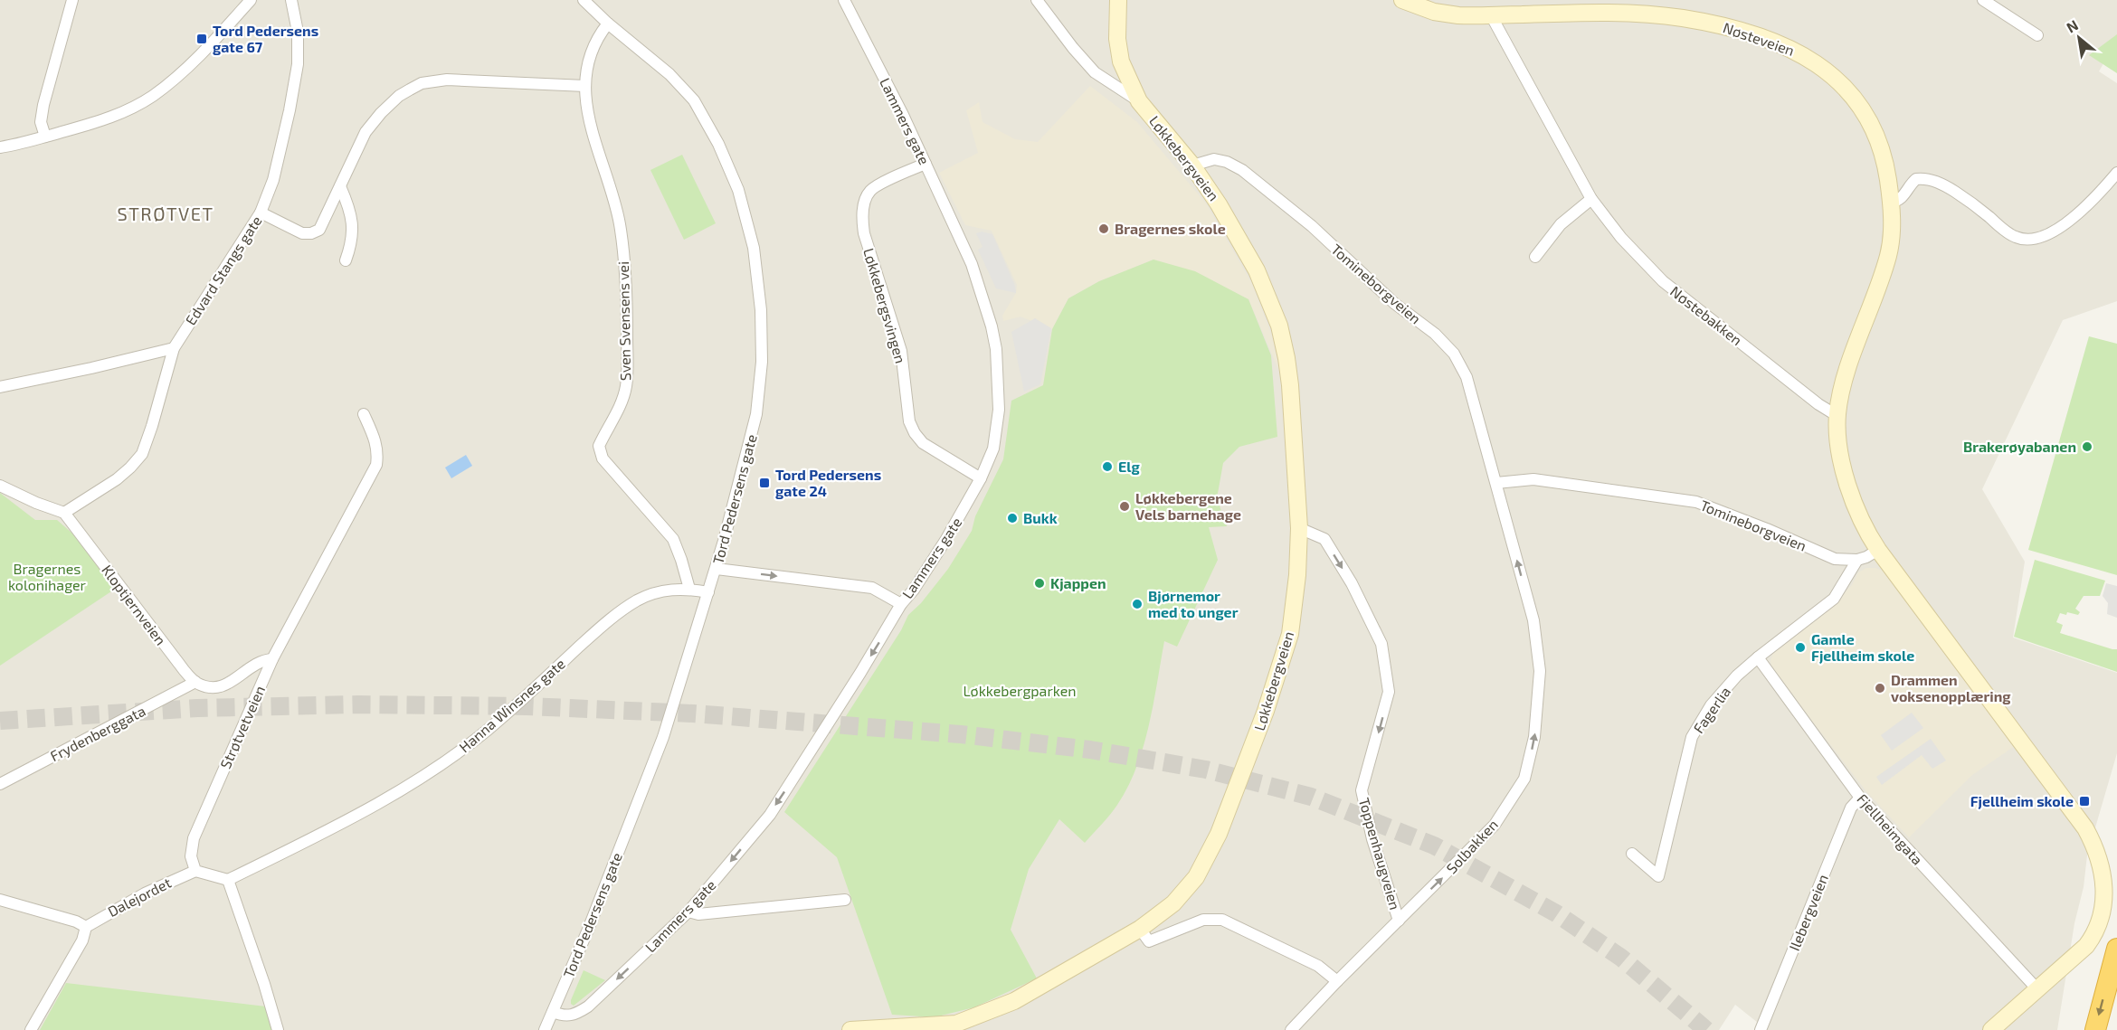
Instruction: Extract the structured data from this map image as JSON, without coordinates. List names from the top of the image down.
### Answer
{
  "streets": {
    "main road": ["Nøsteveien", "Løkkebergveien"],
    "street": [
      "Lammers gate",
      "Edvard Stangs gate",
      "Tomineborgveien",
      "Løkkebergsvingen",
      "Nøstebakken",
      "Sven Svensens vei",
      "Tord Pedersens gate",
      "Kloptjernveien",
      "Hanna Winsnes gate",
      "Fagerlia",
      "Strøtvetveien",
      "Frydenberggata",
      "Fjellheimgata",
      "Solbakken",
      "Toppenhaugveien",
      "Dalejordet",
      "Ilebergveien"
    ]
  },
  "crossings": [
    ["Nøsteveien", "Nøstebakken"],
    ["Lammers gate", "Løkkebergsvingen"],
    ["Lammers gate", "Tord Pedersens gate"],
    ["Løkkebergveien", "Tomineborgveien"],
    ["Løkkebergveien", "Toppenhaugveien"],
    ["Edvard Stangs gate", "Kloptjernveien"],
    ["Tomineborgveien", "Fagerlia"],
    ["Tomineborgveien", "Solbakken"],
    ["Sven Svensens vei", "Tord Pedersens gate"],
    ["Sven Svensens vei", "Hanna Winsnes gate"],
    ["Tord Pedersens gate", "Hanna Winsnes gate"],
    ["Kloptjernveien", "Frydenberggata"],
    ["Fagerlia", "Fjellheimgata"],
    ["Strøtvetveien", "Dalejordet"],
    ["Fjellheimgata", "Ilebergveien"],
    ["Solbakken", "Toppenhaugveien"]
  ],
  "one_way": ["Lammers gate", "Solbakken", "Toppenhaugveien"],
  "districts": ["STRØTVET"],
  "parks": ["Bragernes kolonihager", "Løkkebergparken"],
  "places": {
    "transit": ["Tord Pedersens gate 67", "Tord Pedersens gate 24", "Fjellheim skole"],
    "other": [
      "Bragernes skole",
      "Brakerøyabanen",
      "Elg",
      "Løkkebergene Vels barnehage",
      "Bukk",
      "Kjappen",
      "Bjørnemor med to unger",
      "Gamle Fjellheim skole",
      "Drammen voksenopplæring"
    ]
  },
  "north": "top left"
}
